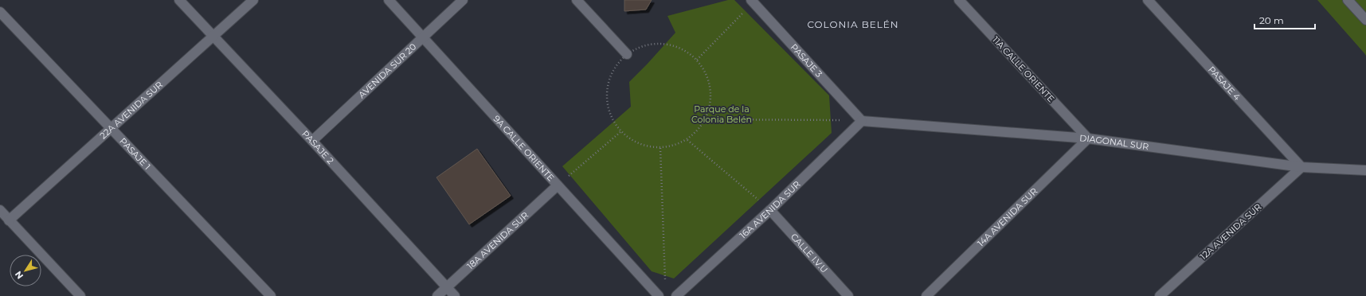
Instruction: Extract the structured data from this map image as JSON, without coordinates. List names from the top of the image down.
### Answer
{
  "streets": {
    "street": [
      "PASAJE 3",
      "11A CALLE ORIENTE",
      "AVENIDA SUR 20",
      "PASAJE 4",
      "22A AVENIDA SUR",
      "DIAGONAL SUR",
      "PASAJE 2",
      "9A CALLE ORIENTE",
      "PASAJE 1",
      "16A AVENIDA SUR",
      "14A AVENIDA SUR",
      "12A AVENIDA SUR",
      "18A AVENIDA SUR",
      "CALLE I.V.U"
    ]
  },
  "crossings": [
    ["PASAJE 3", "DIAGONAL SUR"],
    ["PASAJE 3", "16A AVENIDA SUR"],
    ["11A CALLE ORIENTE", "DIAGONAL SUR"],
    ["11A CALLE ORIENTE", "14A AVENIDA SUR"],
    ["AVENIDA SUR 20", "PASAJE 2"],
    ["AVENIDA SUR 20", "9A CALLE ORIENTE"],
    ["PASAJE 4", "DIAGONAL SUR"],
    ["PASAJE 4", "12A AVENIDA SUR"],
    ["22A AVENIDA SUR", "PASAJE 2"],
    ["22A AVENIDA SUR", "PASAJE 1"],
    ["DIAGONAL SUR", "16A AVENIDA SUR"],
    ["DIAGONAL SUR", "14A AVENIDA SUR"],
    ["DIAGONAL SUR", "12A AVENIDA SUR"],
    ["PASAJE 2", "18A AVENIDA SUR"],
    ["9A CALLE ORIENTE", "18A AVENIDA SUR"],
    ["16A AVENIDA SUR", "CALLE I.V.U"]
  ],
  "districts": ["COLONIA BELÉN"],
  "parks": ["Parque de la Colonia Belén"],
  "scale_bar": "20 m",
  "north": "bottom left"
}
